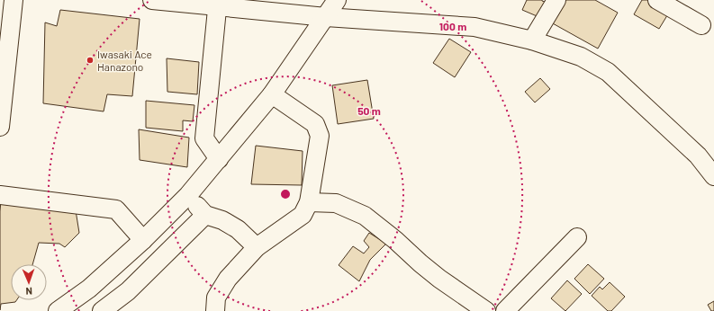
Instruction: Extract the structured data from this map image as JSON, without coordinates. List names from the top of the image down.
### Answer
{
  "places": ["Iwasaki Ace Hanazono"],
  "north": "bottom",
  "rings": ["100 m", "50 m"]
}
